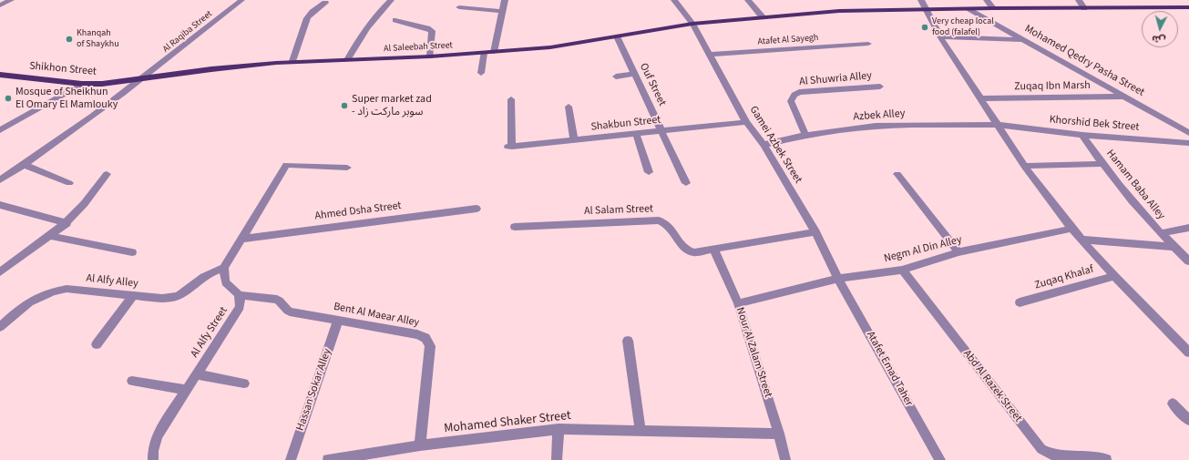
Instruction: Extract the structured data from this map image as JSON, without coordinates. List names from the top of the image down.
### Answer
{
  "streets": {
    "main road": ["Al Saleebah Street", "Shikhon Street"],
    "street": [
      "Al Raqiba Street",
      "Atafet Al Sayegh",
      "Mohamed Qedry Pasha Street",
      "Al Shuwria Alley",
      "Ouf Street",
      "Zuqaq Ibn Marsh",
      "Azbek Alley",
      "Shakbun Street",
      "Khorshid Bek Street",
      "Gamei Azbek Street",
      "Hamam Baba Alley",
      "Al Salam Street",
      "Ahmed Dsha Street",
      "Negm Al Din Alley",
      "Zuqaq Khalaf",
      "Al Alfy Alley",
      "Bent Al Maear Alley",
      "Al Alfy Street",
      "Nour Al Zalam Street",
      "Atafet Emad Taher",
      "Abd Al Razek Street",
      "Hassan Sokar Alley",
      "Mohamed Shaker Street"
    ]
  },
  "crossings": [
    ["Al Raqiba Street", "Al Saleebah Street"],
    ["Al Raqiba Street", "Shikhon Street"],
    ["Atafet Al Sayegh", "Gamei Azbek Street"],
    ["Al Saleebah Street", "Mohamed Qedry Pasha Street"],
    ["Al Saleebah Street", "Shikhon Street"],
    ["Al Saleebah Street", "Ouf Street"],
    ["Al Saleebah Street", "Gamei Azbek Street"],
    ["Mohamed Qedry Pasha Street", "Zuqaq Ibn Marsh"],
    ["Al Shuwria Alley", "Azbek Alley"],
    ["Ouf Street", "Shakbun Street"],
    ["Azbek Alley", "Khorshid Bek Street"],
    ["Azbek Alley", "Gamei Azbek Street"],
    ["Shakbun Street", "Gamei Azbek Street"],
    ["Khorshid Bek Street", "Hamam Baba Alley"],
    ["Gamei Azbek Street", "Al Salam Street"],
    ["Gamei Azbek Street", "Negm Al Din Alley"],
    ["Gamei Azbek Street", "Atafet Emad Taher"],
    ["Al Salam Street", "Nour Al Zalam Street"],
    ["Negm Al Din Alley", "Nour Al Zalam Street"],
    ["Negm Al Din Alley", "Atafet Emad Taher"],
    ["Negm Al Din Alley", "Abd Al Razek Street"],
    ["Bent Al Maear Alley", "Al Alfy Street"],
    ["Bent Al Maear Alley", "Hassan Sokar Alley"],
    ["Bent Al Maear Alley", "Mohamed Shaker Street"],
    ["Nour Al Zalam Street", "Mohamed Shaker Street"]
  ],
  "places": [
    "Very cheap local food (falafel)",
    "Khanqah of Shaykhu",
    "Mosque of Sheikhun El Omary El Mamlouky",
    "Super market zad - سوبر ماركت زاد"
  ],
  "north": "bottom"
}
